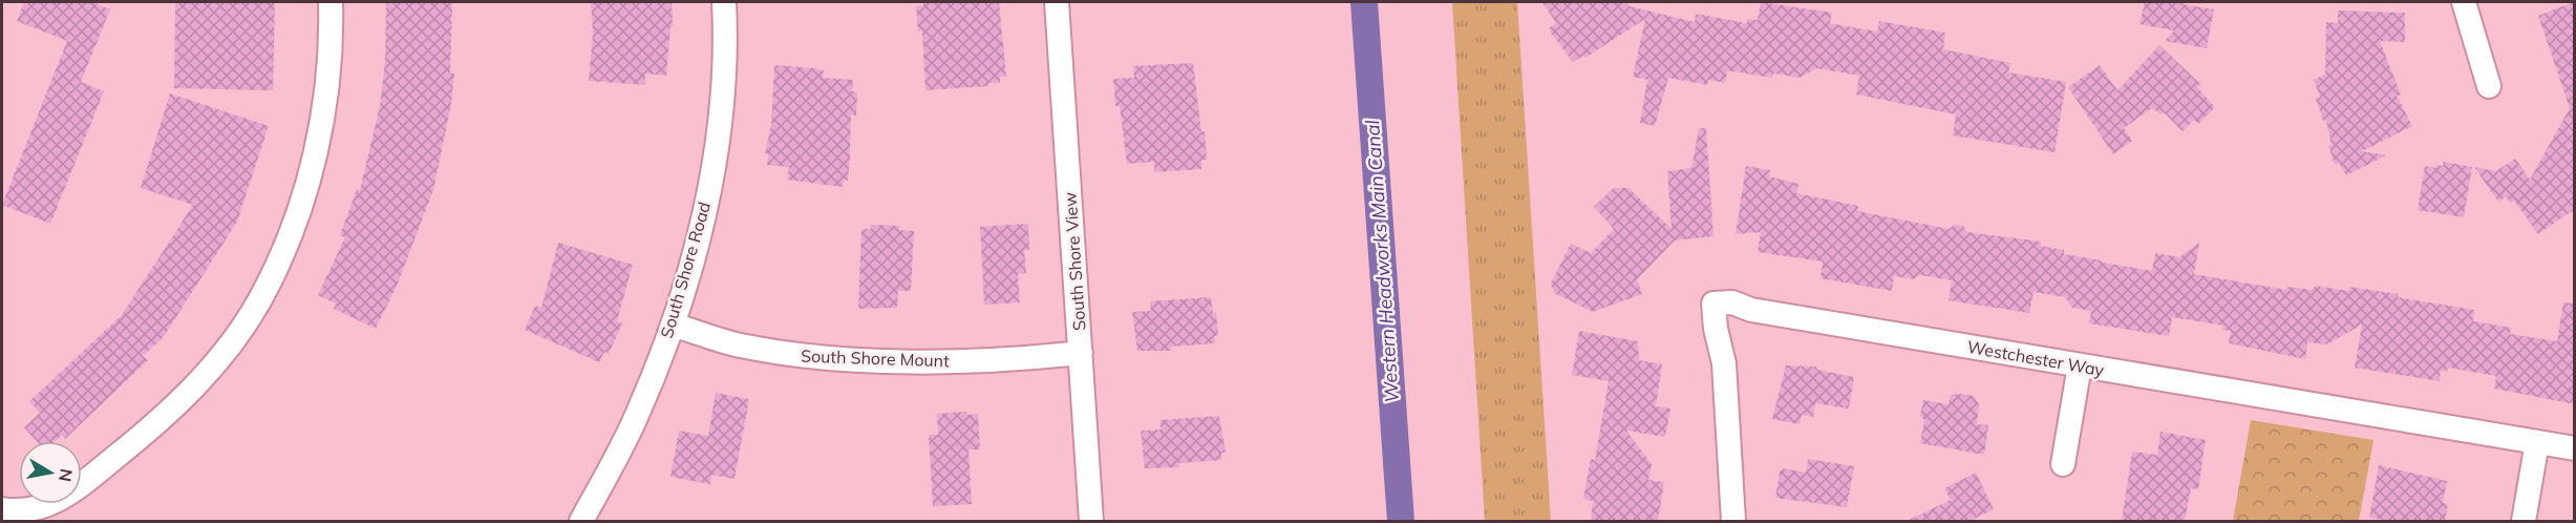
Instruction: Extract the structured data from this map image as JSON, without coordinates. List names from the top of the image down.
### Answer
{
  "streets": {
    "street": [
      "South Shore View",
      "South Shore Road",
      "South Shore Mount",
      "Westchester Way"
    ]
  },
  "crossings": [
    ["South Shore View", "South Shore Mount"],
    ["South Shore Road", "South Shore Mount"]
  ],
  "water": ["Western Headworks Main Canal"],
  "north": "right"
}
